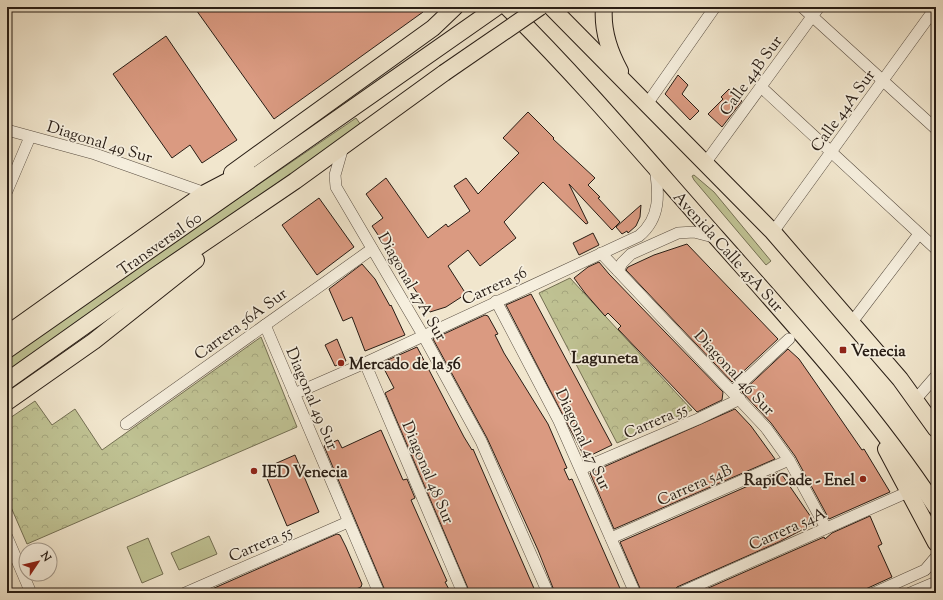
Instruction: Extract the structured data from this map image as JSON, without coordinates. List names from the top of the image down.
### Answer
{
  "streets": {
    "highway": ["Transversal 60", "Avenida Calle 45A Sur"],
    "street": [
      "Calle 44B Sur",
      "Calle 44A Sur",
      "Diagonal 49 Sur",
      "Carrera 56",
      "Diagonal 47A Sur",
      "Carrera 56A Sur",
      "Diagonal 46 Sur",
      "Carrera 55",
      "Diagonal 47 Sur",
      "Diagonal 48 Sur",
      "Carrera 54B",
      "Carrera 54A"
    ]
  },
  "crossings": [
    ["Diagonal 49 Sur", "Transversal 60"],
    ["Diagonal 49 Sur", "Carrera 56"],
    ["Diagonal 49 Sur", "Carrera 56A Sur"],
    ["Diagonal 49 Sur", "Carrera 55"],
    ["Transversal 60", "Diagonal 47A Sur"],
    ["Avenida Calle 45A Sur", "Carrera 56"],
    ["Carrera 56", "Diagonal 47A Sur"],
    ["Carrera 56", "Diagonal 46 Sur"],
    ["Carrera 56", "Diagonal 47 Sur"],
    ["Carrera 56", "Diagonal 48 Sur"],
    ["Diagonal 47A Sur", "Carrera 56A Sur"],
    ["Diagonal 46 Sur", "Carrera 55"],
    ["Diagonal 46 Sur", "Carrera 54B"],
    ["Diagonal 46 Sur", "Carrera 54A"],
    ["Carrera 55", "Diagonal 47 Sur"],
    ["Diagonal 47 Sur", "Carrera 54B"]
  ],
  "districts": ["Laguneta"],
  "places": {
    "transit": ["Venecia"],
    "other": ["Mercado de la 56", "IED Venecia", "RapiCade - Enel"]
  },
  "north": "top right"
}
